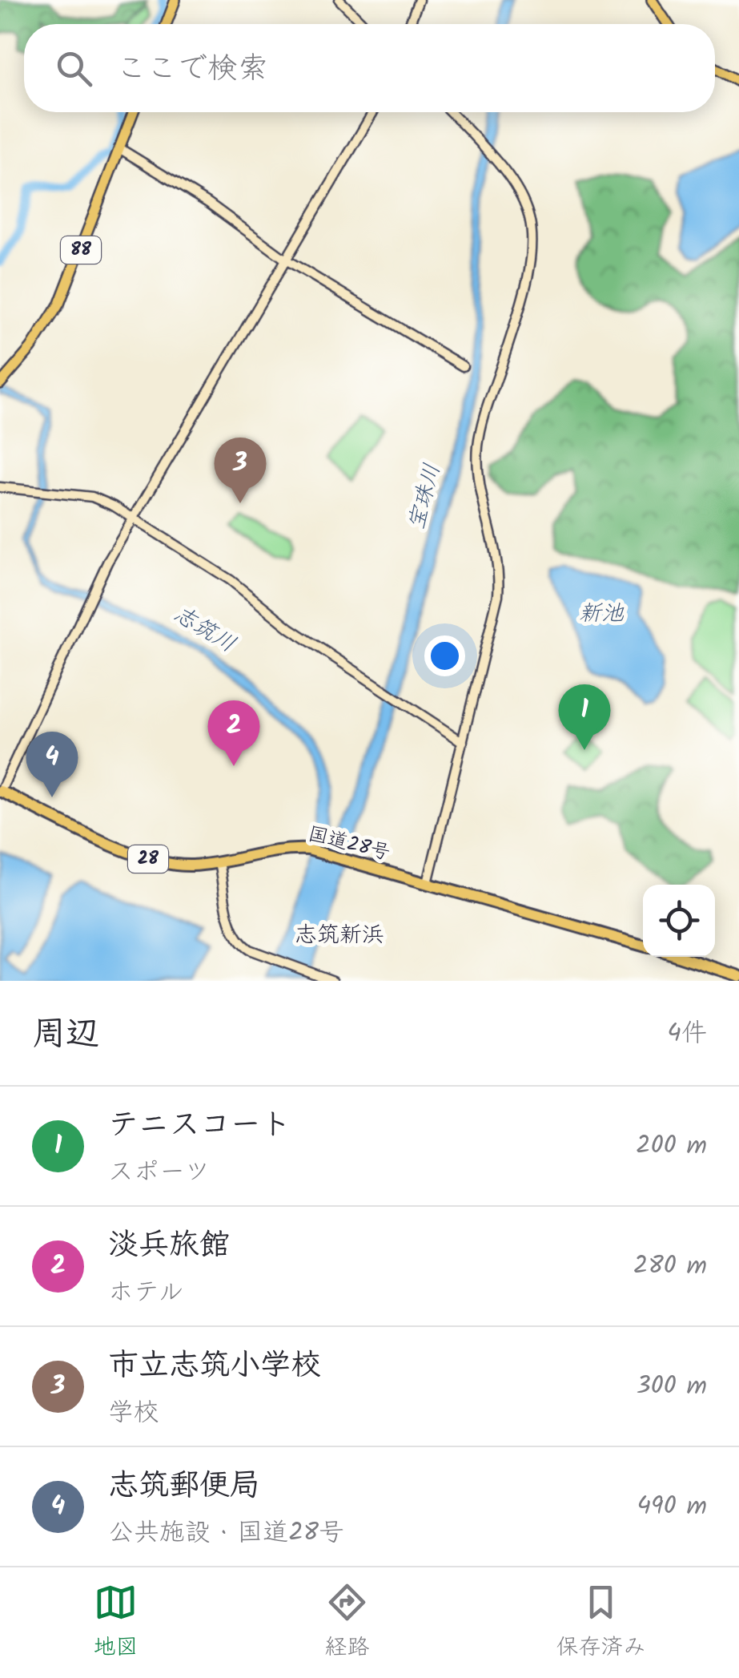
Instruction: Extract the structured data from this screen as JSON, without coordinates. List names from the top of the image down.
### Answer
{
  "streets": {
    "highway": ["国道28号", "28"],
    "main road": ["88"]
  },
  "districts": ["志筑新浜"],
  "water": ["宝珠川", "新池", "志筑川"],
  "page": {
    "search": "ここで検索",
    "pins": [
      "3",
      "1",
      "2",
      "4"
    ],
    "heading": ["周辺", "4件"],
    "list": [
      {
        "mark": "1",
        "name": "テニスコート",
        "note": "スポーツ",
        "value": "200 m"
      },
      {
        "mark": "2",
        "name": "淡兵旅館",
        "note": "ホテル",
        "value": "280 m"
      },
      {
        "mark": "3",
        "name": "市立志筑小学校",
        "note": "学校",
        "value": "300 m"
      },
      {
        "mark": "4",
        "name": "志筑郵便局",
        "note": "公共施設 · 国道28号",
        "value": "490 m"
      }
    ],
    "nav": ["地図", "経路", "保存済み"]
  }
}
